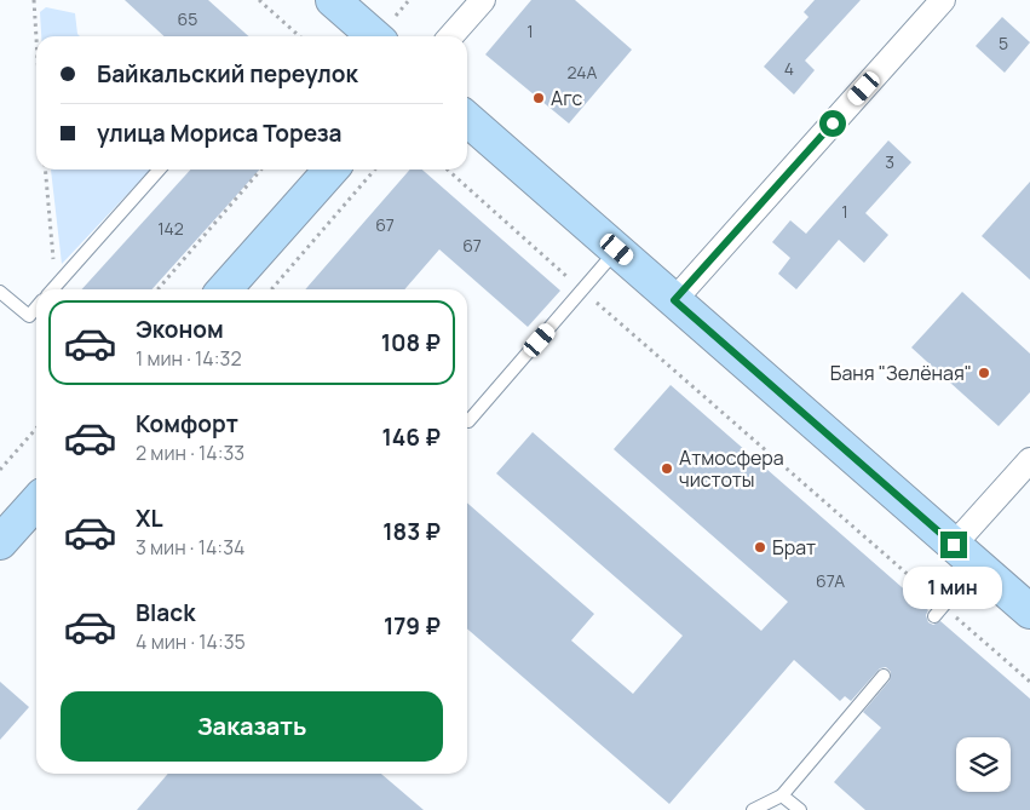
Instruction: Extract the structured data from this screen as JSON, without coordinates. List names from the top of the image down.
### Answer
{
  "places": [
    "Агс",
    "Баня \"Зелёная\"",
    "Атмосфера чистоты",
    "Брат"
  ],
  "house_numbers": [
    "65",
    "1",
    "5",
    "4",
    "24А",
    "3",
    "1",
    "67",
    "142",
    "67",
    "67А"
  ],
  "page": {
    "banner": ["Байкальский переулок", "улица Мориса Тореза"],
    "list": [
      {
        "name": "Эконом",
        "note": "1 мин · 14:32",
        "value": "108 ₽"
      },
      {
        "name": "Комфорт",
        "note": "2 мин · 14:33",
        "value": "146 ₽"
      },
      {
        "name": "XL",
        "note": "3 мин · 14:34",
        "value": "183 ₽"
      },
      {
        "name": "Black",
        "note": "4 мин · 14:35",
        "value": "179 ₽"
      }
    ],
    "bubble": "1 мин",
    "buttons": "Заказать"
  }
}
